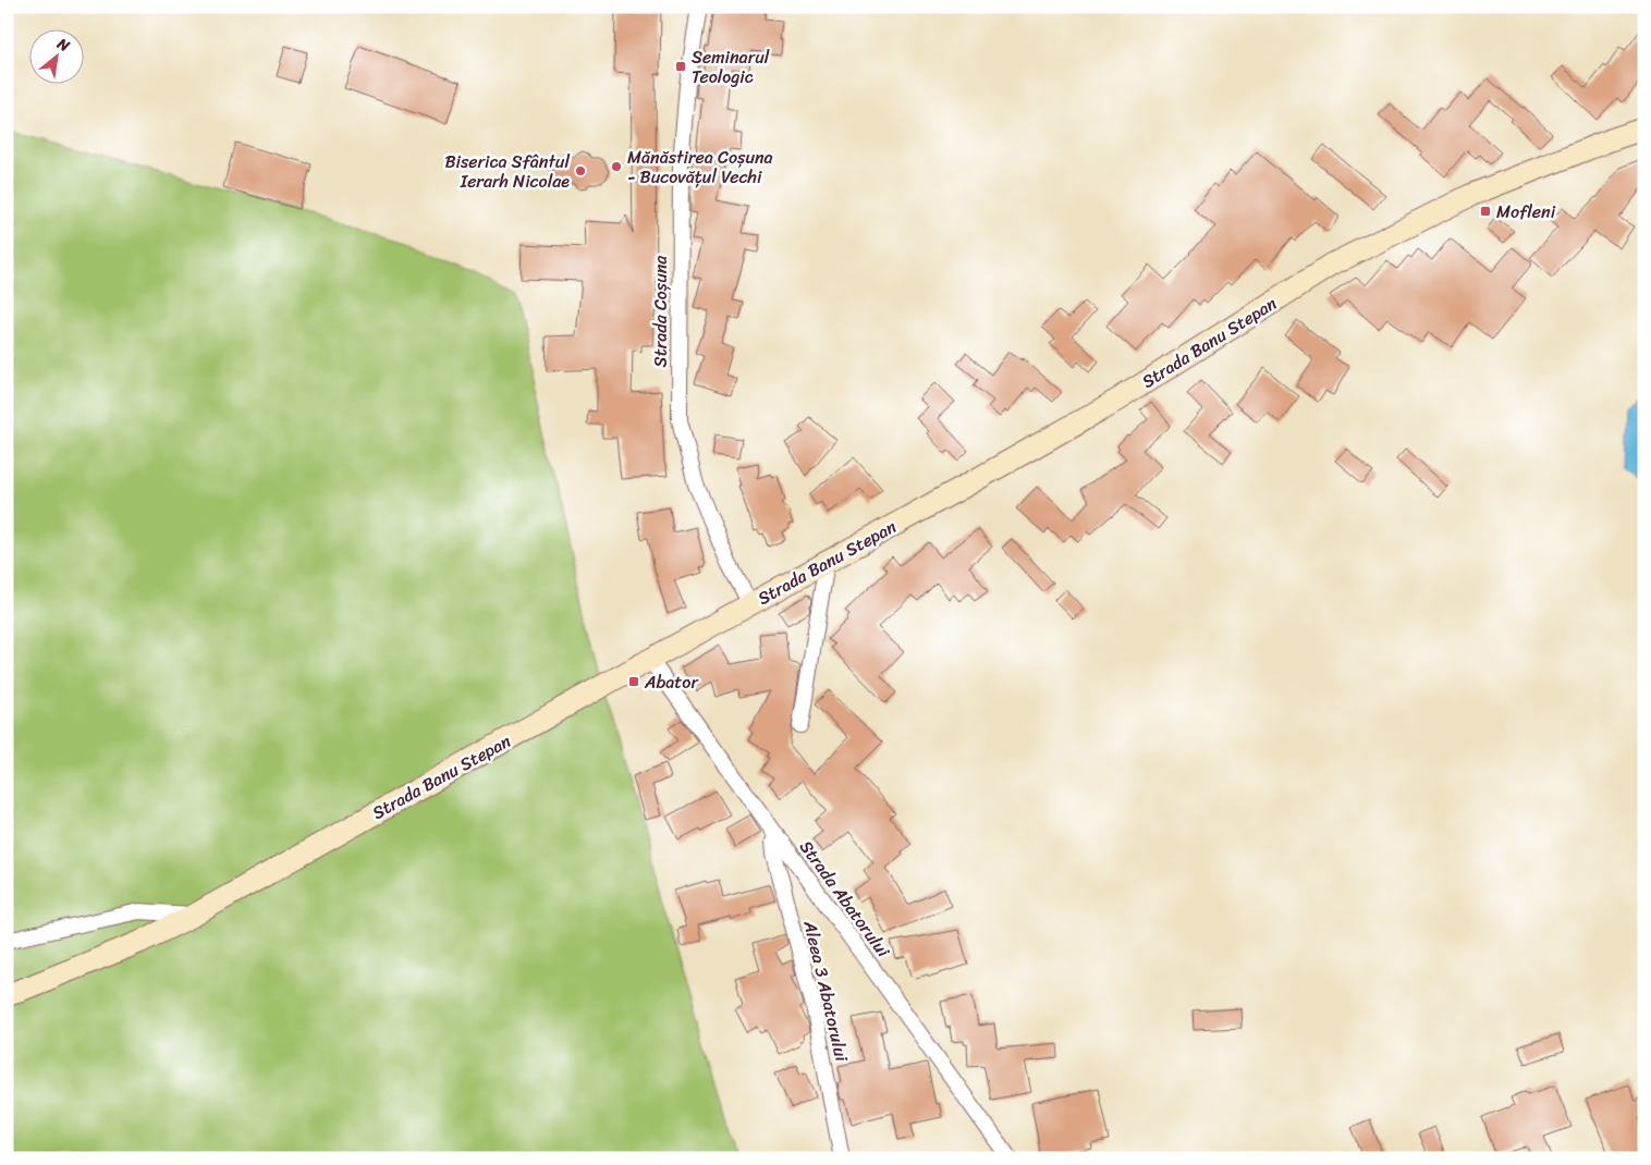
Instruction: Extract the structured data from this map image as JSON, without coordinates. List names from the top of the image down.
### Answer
{
  "streets": {
    "main road": ["Strada Banu Stepan"],
    "street": ["Strada Coșuna", "Strada Abatorului", "Aleea 3 Abatorului"]
  },
  "crossings": [
    ["Strada Coșuna", "Strada Banu Stepan"],
    ["Strada Banu Stepan", "Strada Abatorului"],
    ["Strada Abatorului", "Aleea 3 Abatorului"]
  ],
  "places": {
    "transit": ["Seminarul Teologic", "Mofleni", "Abator"],
    "other": ["Mănăstirea Coșuna - Bucovățul Vechi", "Biserica Sfântul Ierarh Nicolae"]
  },
  "north": "top right"
}
